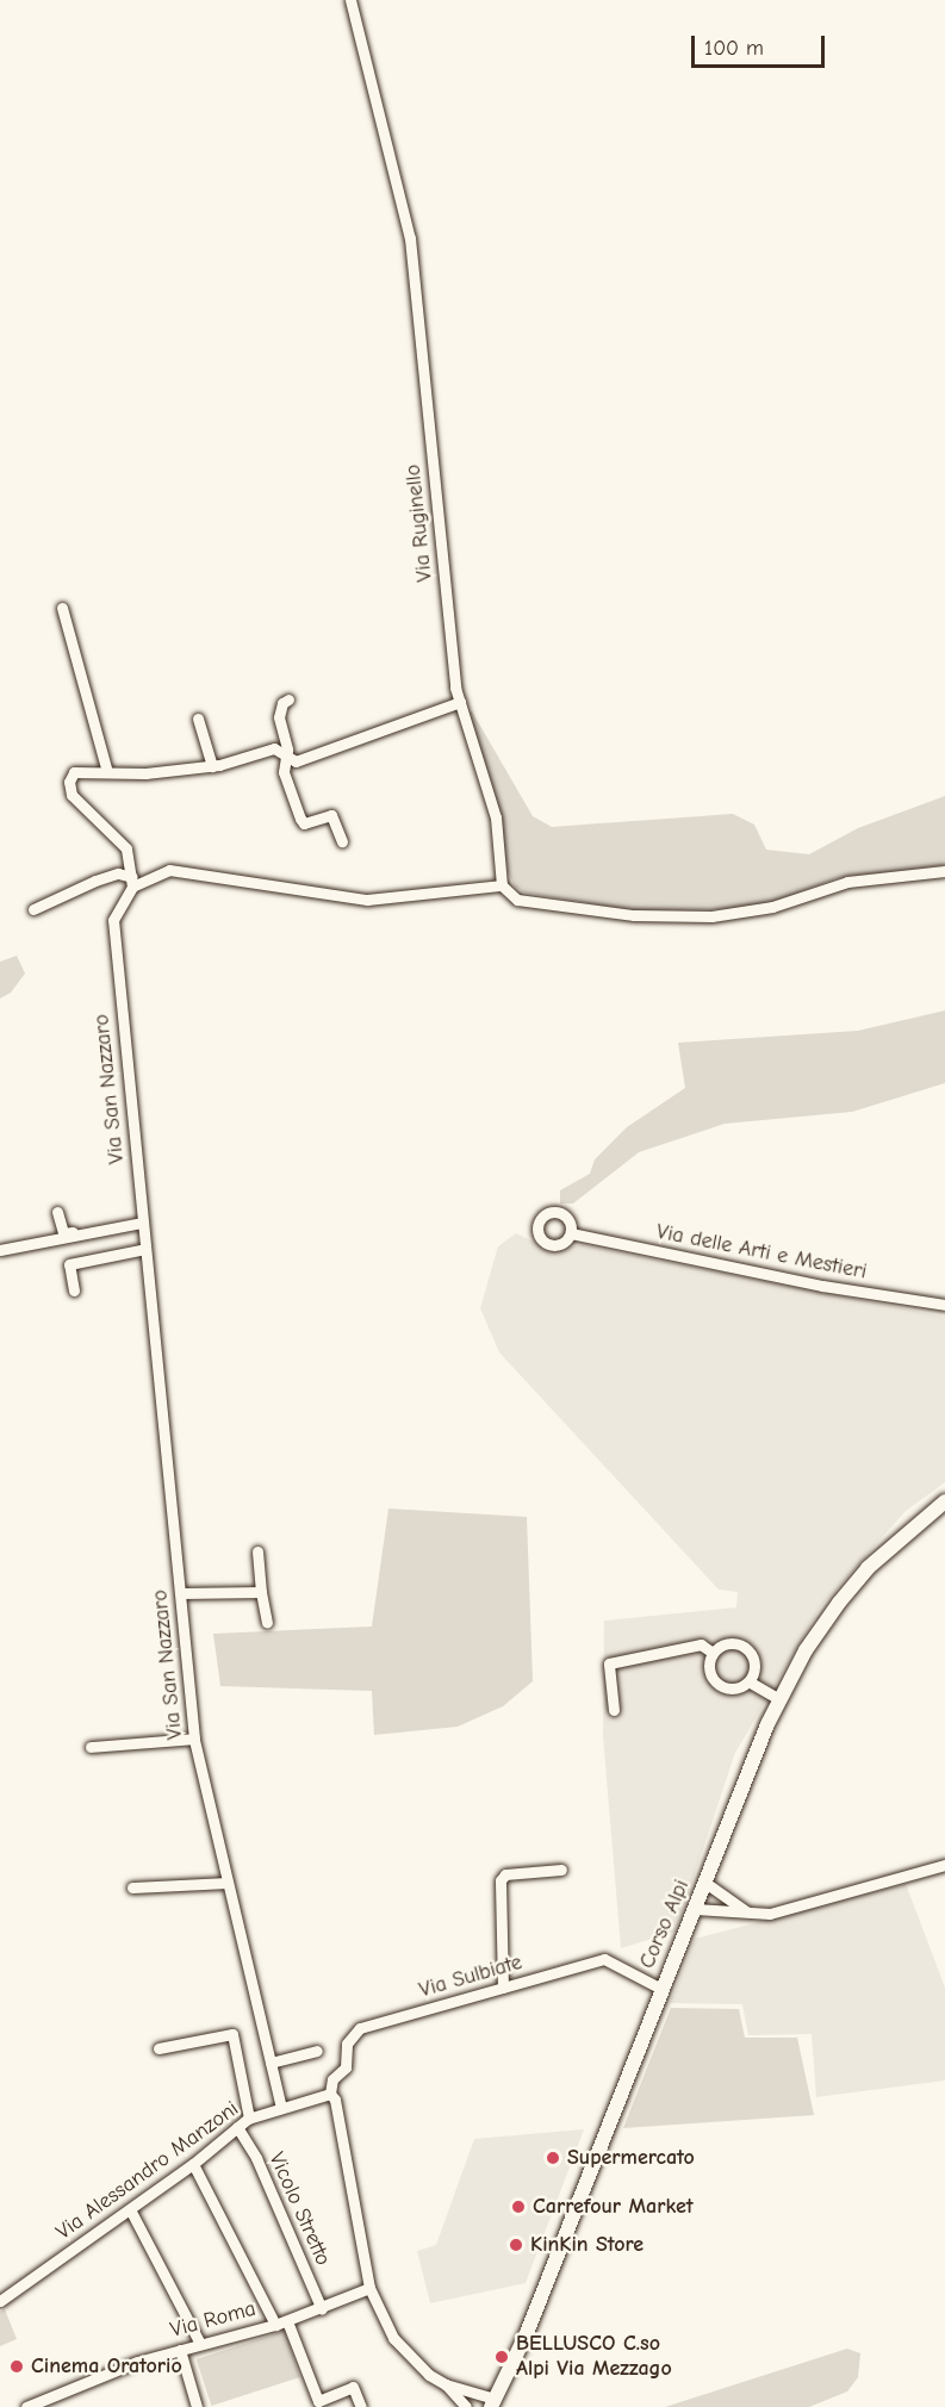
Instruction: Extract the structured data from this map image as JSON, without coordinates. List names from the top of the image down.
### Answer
{
  "streets": {
    "main road": ["Corso Alpi"],
    "street": [
      "Via Ruginello",
      "Via San Nazzaro",
      "Via delle Arti e Mestieri",
      "Via Sulbiate",
      "Via Alessandro Manzoni",
      "Vicolo Stretto",
      "Via Roma"
    ]
  },
  "crossings": [
    ["Via San Nazzaro", "Via Alessandro Manzoni"],
    ["Corso Alpi", "Via Sulbiate"],
    ["Via Sulbiate", "Via Alessandro Manzoni"],
    ["Via Alessandro Manzoni", "Vicolo Stretto"],
    ["Vicolo Stretto", "Via Roma"]
  ],
  "places": [
    "Supermercato",
    "Carrefour Market",
    "KinKin Store",
    "BELLUSCO C.so Alpi Via Mezzago",
    "Cinema Oratorio"
  ],
  "scale_bar": "100 m"
}
